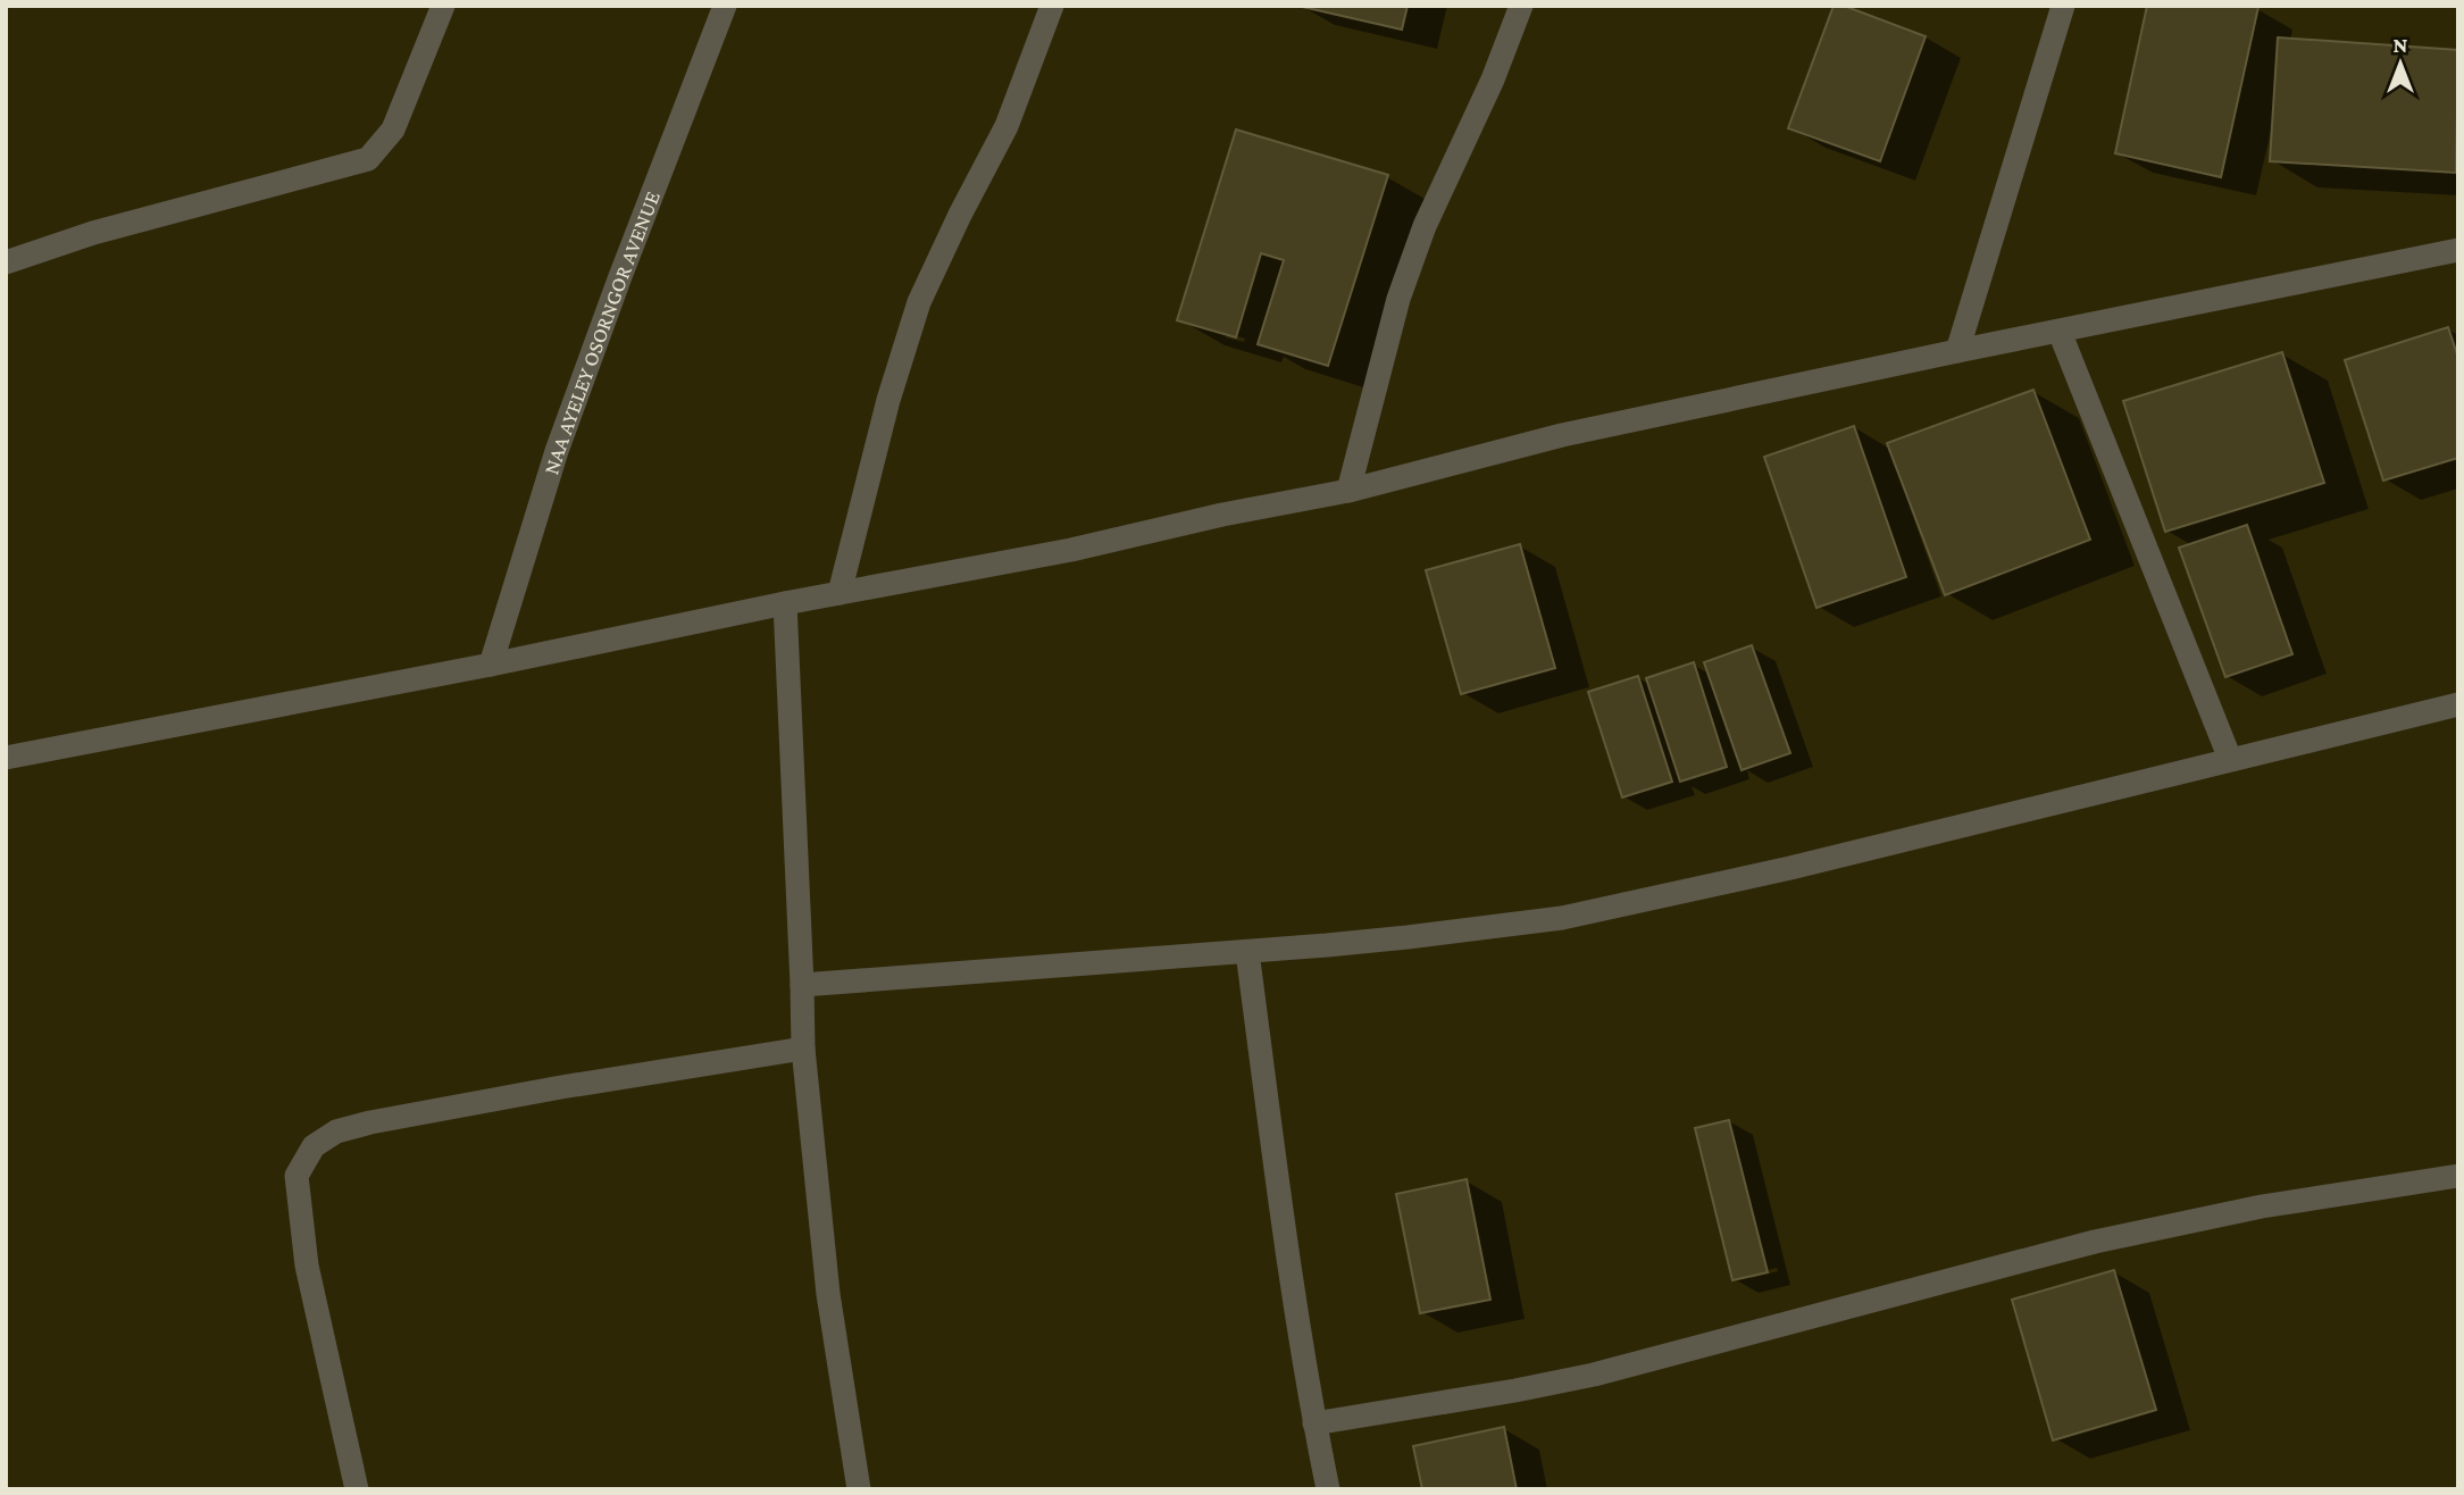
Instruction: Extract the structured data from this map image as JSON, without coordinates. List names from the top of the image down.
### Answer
{
  "streets": {
    "street": ["NAA AYELEY OSORNGOR AVENUE"]
  },
  "north": "top"
}
